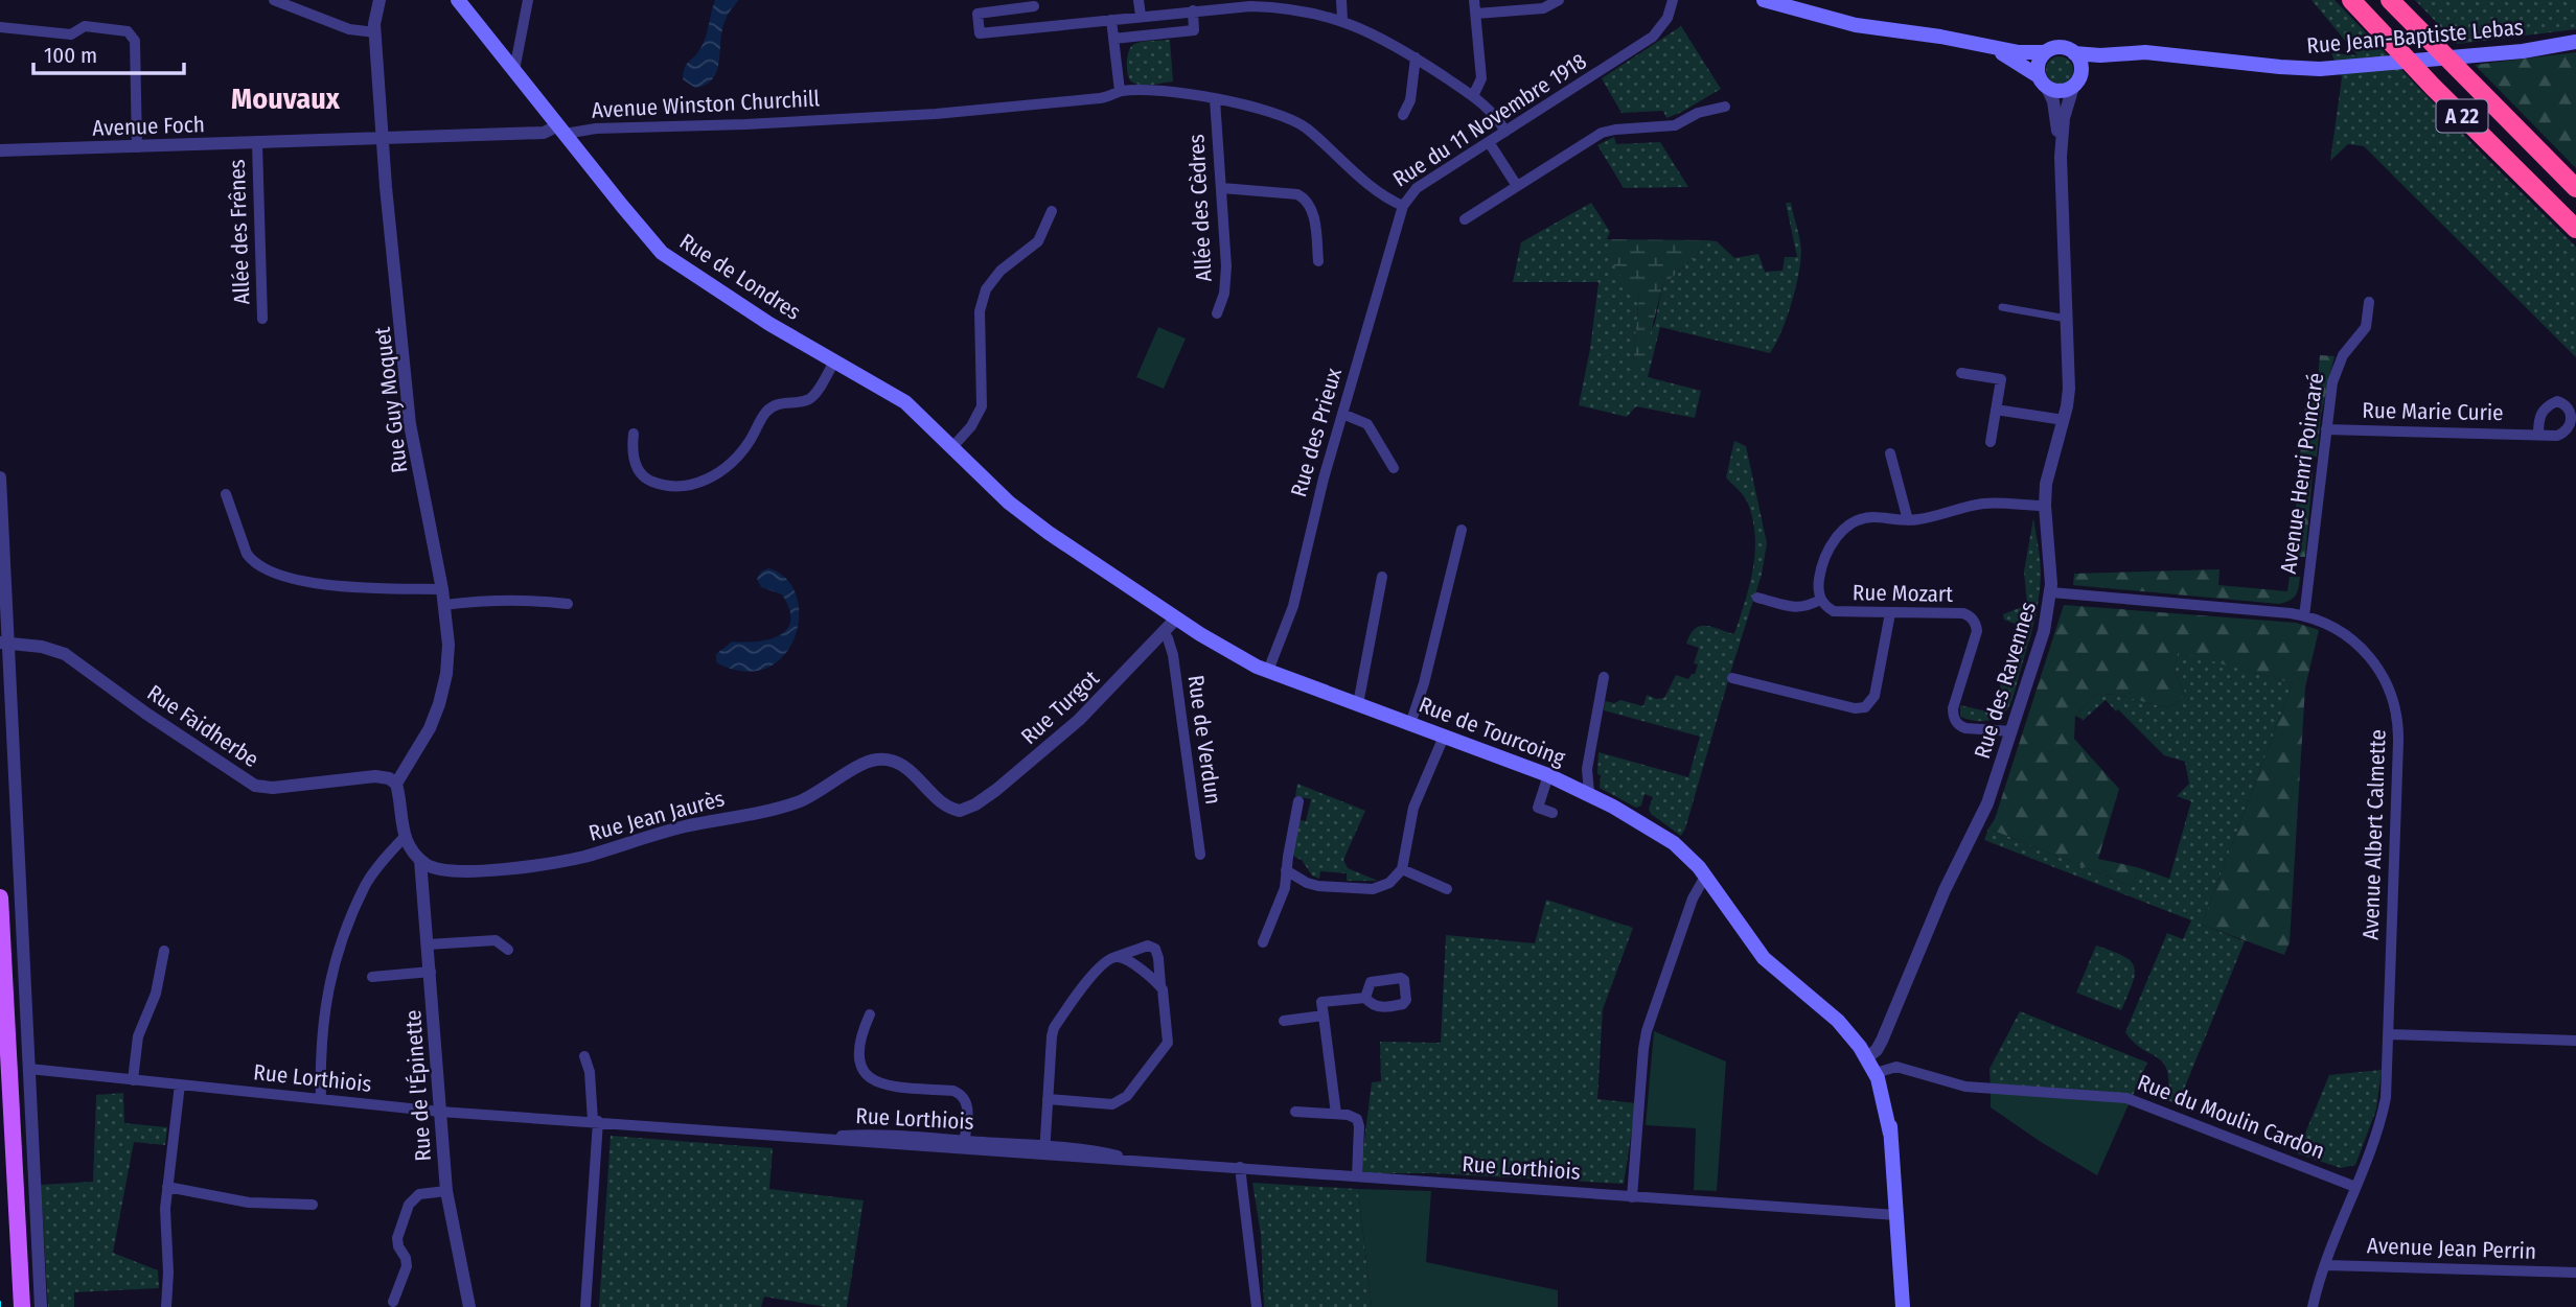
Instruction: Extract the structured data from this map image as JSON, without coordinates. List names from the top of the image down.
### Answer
{
  "streets": {
    "highway": ["A 22"],
    "main road": ["Rue Jean-Baptiste Lebas", "Rue de Londres", "Rue de Tourcoing"],
    "street": [
      "Avenue Winston Churchill",
      "Rue du 11 Novembre 1918",
      "Avenue Foch",
      "Allée des Cèdres",
      "Allée des Frênes",
      "Rue Guy Moquet",
      "Rue Marie Curie",
      "Rue des Prieux",
      "Avenue Henri Poincaré",
      "Rue Mozart",
      "Rue des Ravennes",
      "Rue Turgot",
      "Rue Faidherbe",
      "Rue de Verdun",
      "Rue Jean Jaurès",
      "Avenue Albert Calmette",
      "Rue Lorthiois",
      "Rue de l'Épinette",
      "Rue du Moulin Cardon",
      "Avenue Jean Perrin"
    ]
  },
  "crossings": [
    ["Rue Jean-Baptiste Lebas", "Rue des Ravennes"],
    ["Avenue Winston Churchill", "Rue du 11 Novembre 1918"],
    ["Avenue Winston Churchill", "Avenue Foch"],
    ["Avenue Winston Churchill", "Rue de Londres"],
    ["Rue du 11 Novembre 1918", "Allée des Cèdres"],
    ["Rue du 11 Novembre 1918", "Rue des Prieux"],
    ["Avenue Foch", "Allée des Frênes"],
    ["Avenue Foch", "Rue de Londres"],
    ["Avenue Foch", "Rue Guy Moquet"],
    ["Rue de Londres", "Rue Turgot"],
    ["Rue de Londres", "Rue de Tourcoing"],
    ["Rue Guy Moquet", "Rue Faidherbe"],
    ["Rue Marie Curie", "Avenue Henri Poincaré"],
    ["Rue des Prieux", "Rue de Tourcoing"],
    ["Avenue Henri Poincaré", "Avenue Albert Calmette"],
    ["Rue Mozart", "Rue des Ravennes"],
    ["Rue des Ravennes", "Rue de Tourcoing"],
    ["Rue des Ravennes", "Avenue Albert Calmette"],
    ["Rue Turgot", "Rue de Tourcoing"],
    ["Rue Turgot", "Rue de Verdun"],
    ["Rue Turgot", "Rue Jean Jaurès"],
    ["Rue de Tourcoing", "Rue Lorthiois"],
    ["Rue de Tourcoing", "Rue du Moulin Cardon"],
    ["Rue Jean Jaurès", "Rue de l'Épinette"],
    ["Avenue Albert Calmette", "Rue du Moulin Cardon"],
    ["Avenue Albert Calmette", "Avenue Jean Perrin"],
    ["Rue Lorthiois", "Rue de l'Épinette"]
  ],
  "districts": ["Mouvaux"],
  "scale_bar": "100 m"
}
